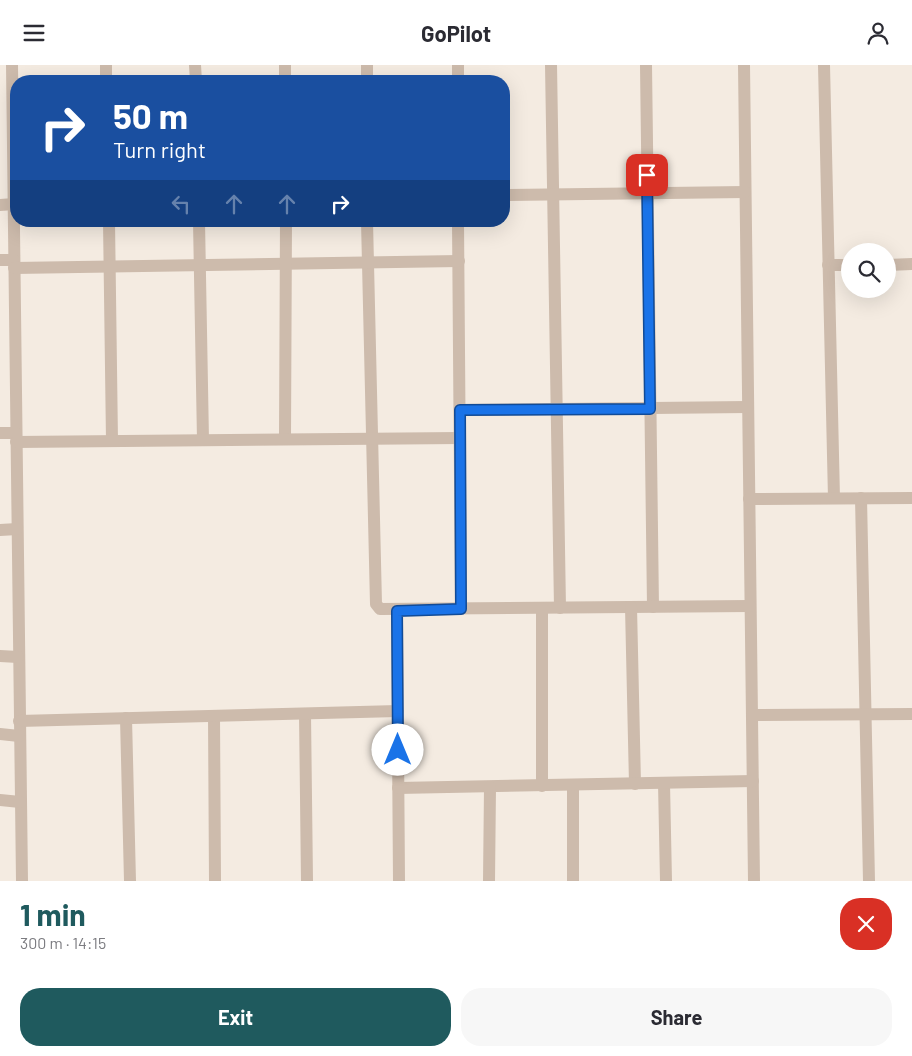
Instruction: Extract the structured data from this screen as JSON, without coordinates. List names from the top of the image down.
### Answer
{
  "page": {
    "header": "GoPilot",
    "turn": ["50 m", "Turn right"],
    "heading": ["1 min", "300 m · 14:15"],
    "buttons": ["Exit", "Share"]
  }
}
